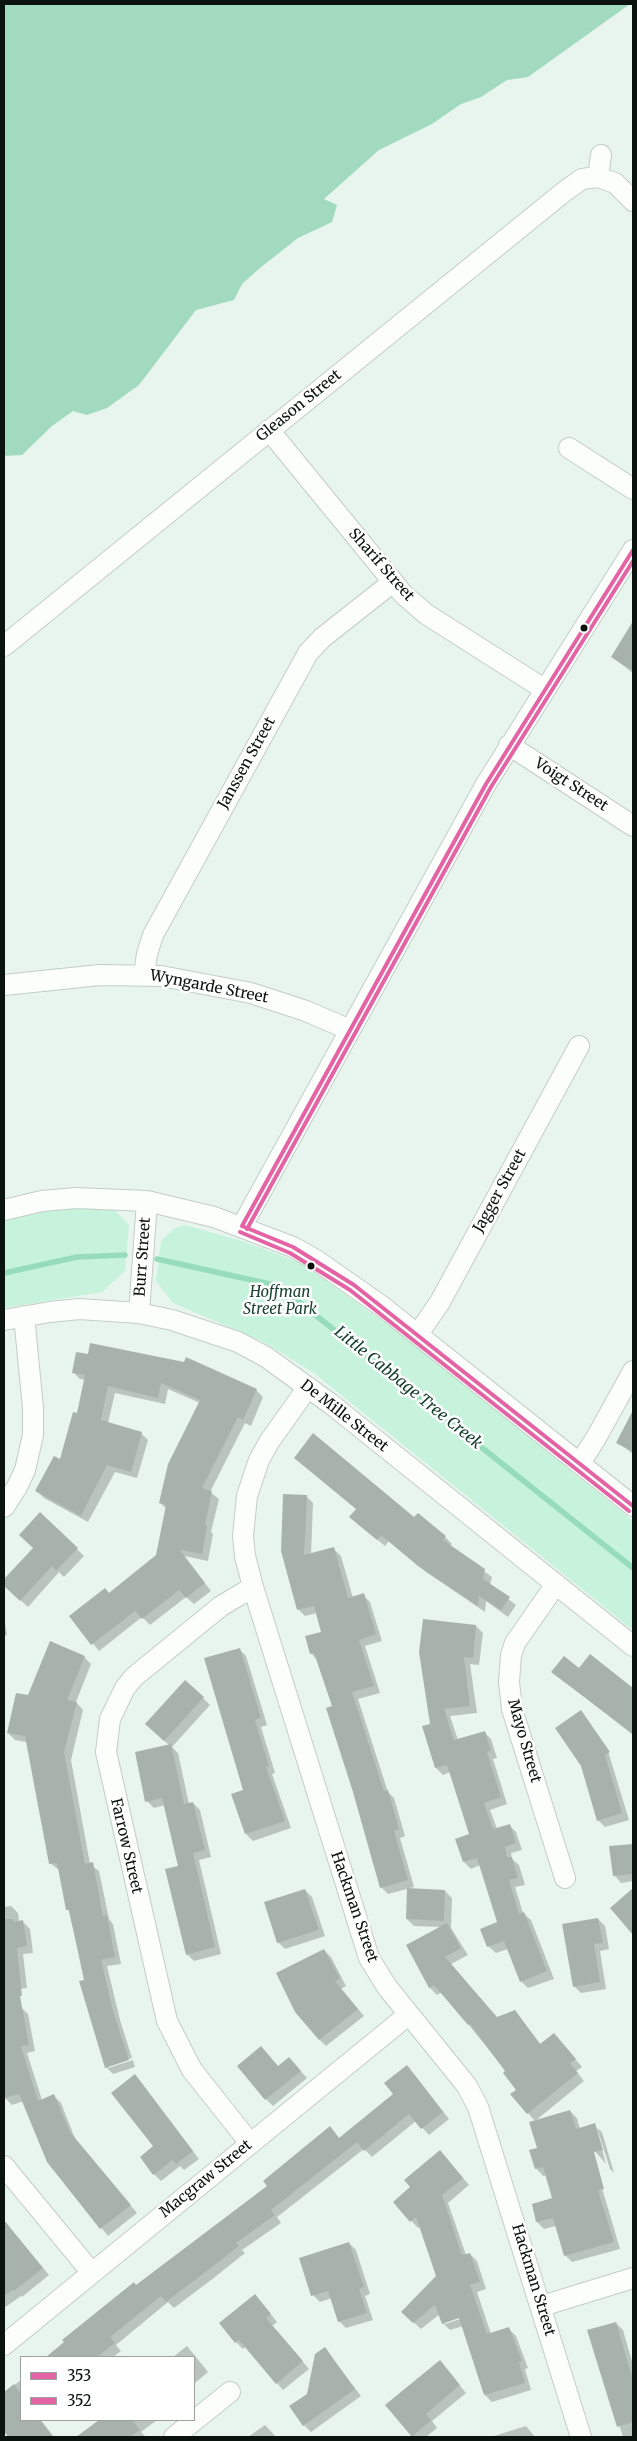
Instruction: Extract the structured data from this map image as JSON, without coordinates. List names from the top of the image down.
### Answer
{
  "streets": {
    "street": [
      "Gleason Street",
      "Sharif Street",
      "Janssen Street",
      "Voigt Street",
      "Wyngarde Street",
      "Jagger Street",
      "Burr Street",
      "De Mille Street",
      "Mayo Street",
      "Farrow Street",
      "Hackman Street",
      "Macgraw Street"
    ]
  },
  "crossings": [
    ["Gleason Street", "Sharif Street"],
    ["Sharif Street", "Janssen Street"],
    ["Janssen Street", "Wyngarde Street"],
    ["Burr Street", "De Mille Street"],
    ["De Mille Street", "Mayo Street"],
    ["De Mille Street", "Hackman Street"],
    ["Farrow Street", "Hackman Street"],
    ["Farrow Street", "Macgraw Street"],
    ["Hackman Street", "Macgraw Street"]
  ],
  "water": ["Little Cabbage Tree Creek"],
  "parks": ["Hoffman Street Park"],
  "lines": ["transit line 353", "transit line 352"],
  "legend": ["353", "352"]
}
